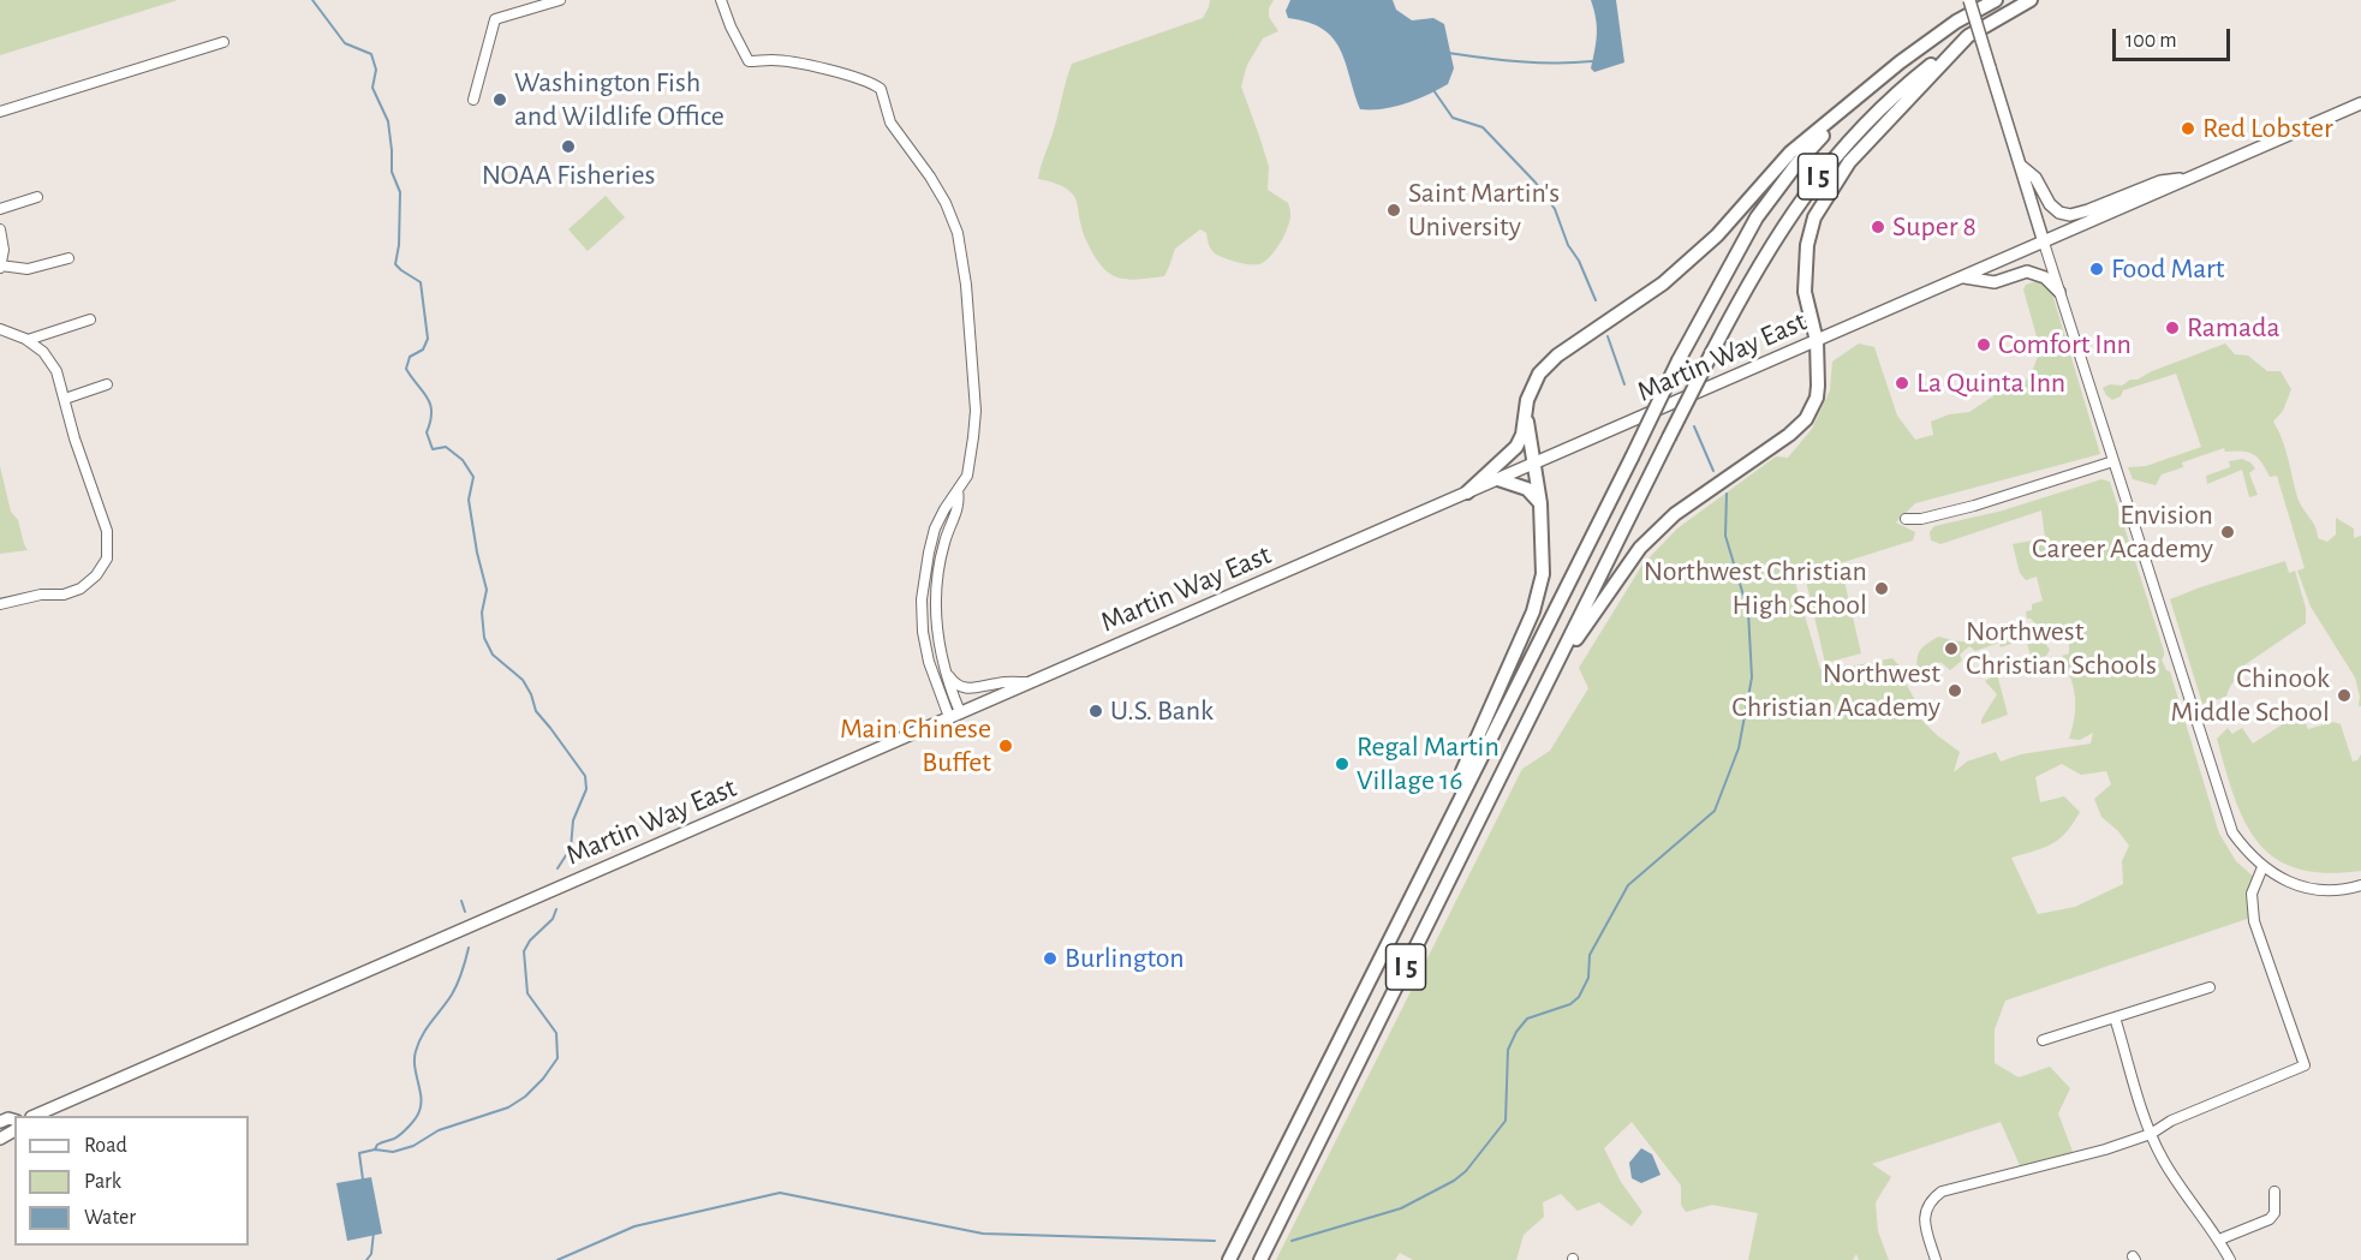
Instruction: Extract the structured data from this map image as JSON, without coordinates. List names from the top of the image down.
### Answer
{
  "streets": {
    "highway": ["I 5"],
    "main road": ["Martin Way East"]
  },
  "places": [
    "Washington Fish and Wildlife Office",
    "Red Lobster",
    "NOAA Fisheries",
    "Saint Martin's University",
    "Super 8",
    "Food Mart",
    "Ramada",
    "Comfort Inn",
    "La Quinta Inn",
    "Envision Career Academy",
    "Northwest Christian High School",
    "Northwest Christian Schools",
    "Northwest Christian Academy",
    "Chinook Middle School",
    "U.S. Bank",
    "Main Chinese Buffet",
    "Regal Martin Village 16",
    "Burlington"
  ],
  "legend": ["Road", "Park", "Water"],
  "scale_bar": "100 m"
}
